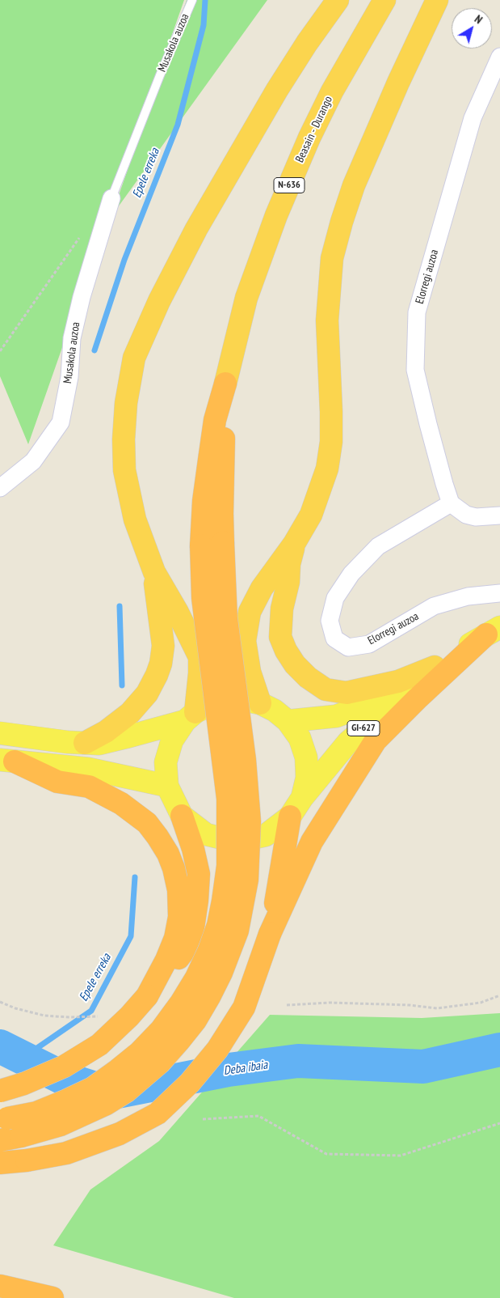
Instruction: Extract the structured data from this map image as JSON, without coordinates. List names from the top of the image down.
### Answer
{
  "streets": {
    "highway": ["Beasain - Durango", "N-636"],
    "main road": ["GI-627"],
    "street": ["Musakola auzoa", "Elorregi auzoa"]
  },
  "water": ["Epele erreka", "Deba ibaia"],
  "north": "top right"
}
